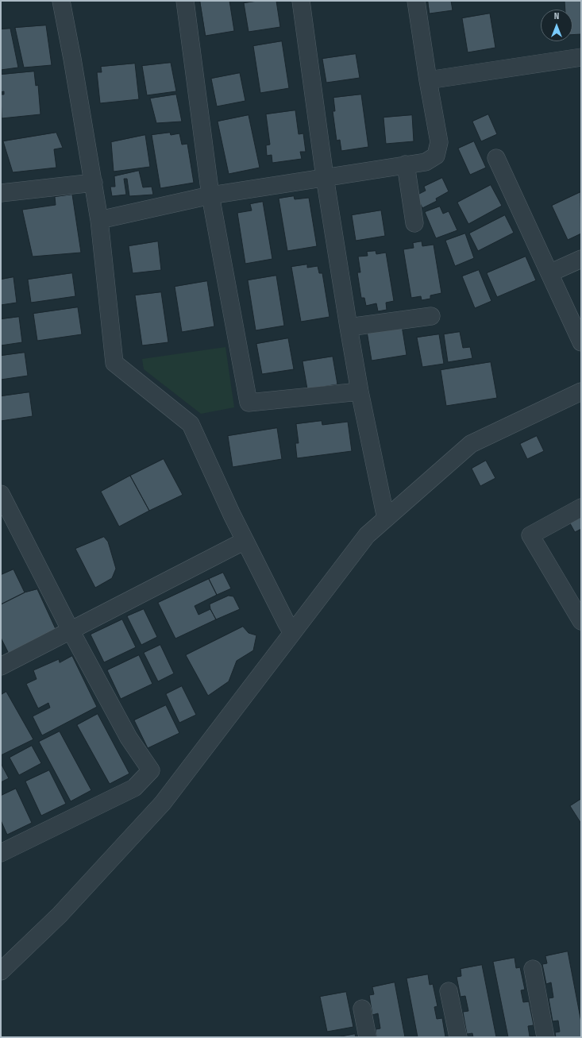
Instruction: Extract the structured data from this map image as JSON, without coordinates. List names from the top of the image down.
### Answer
{
  "north": "top"
}
